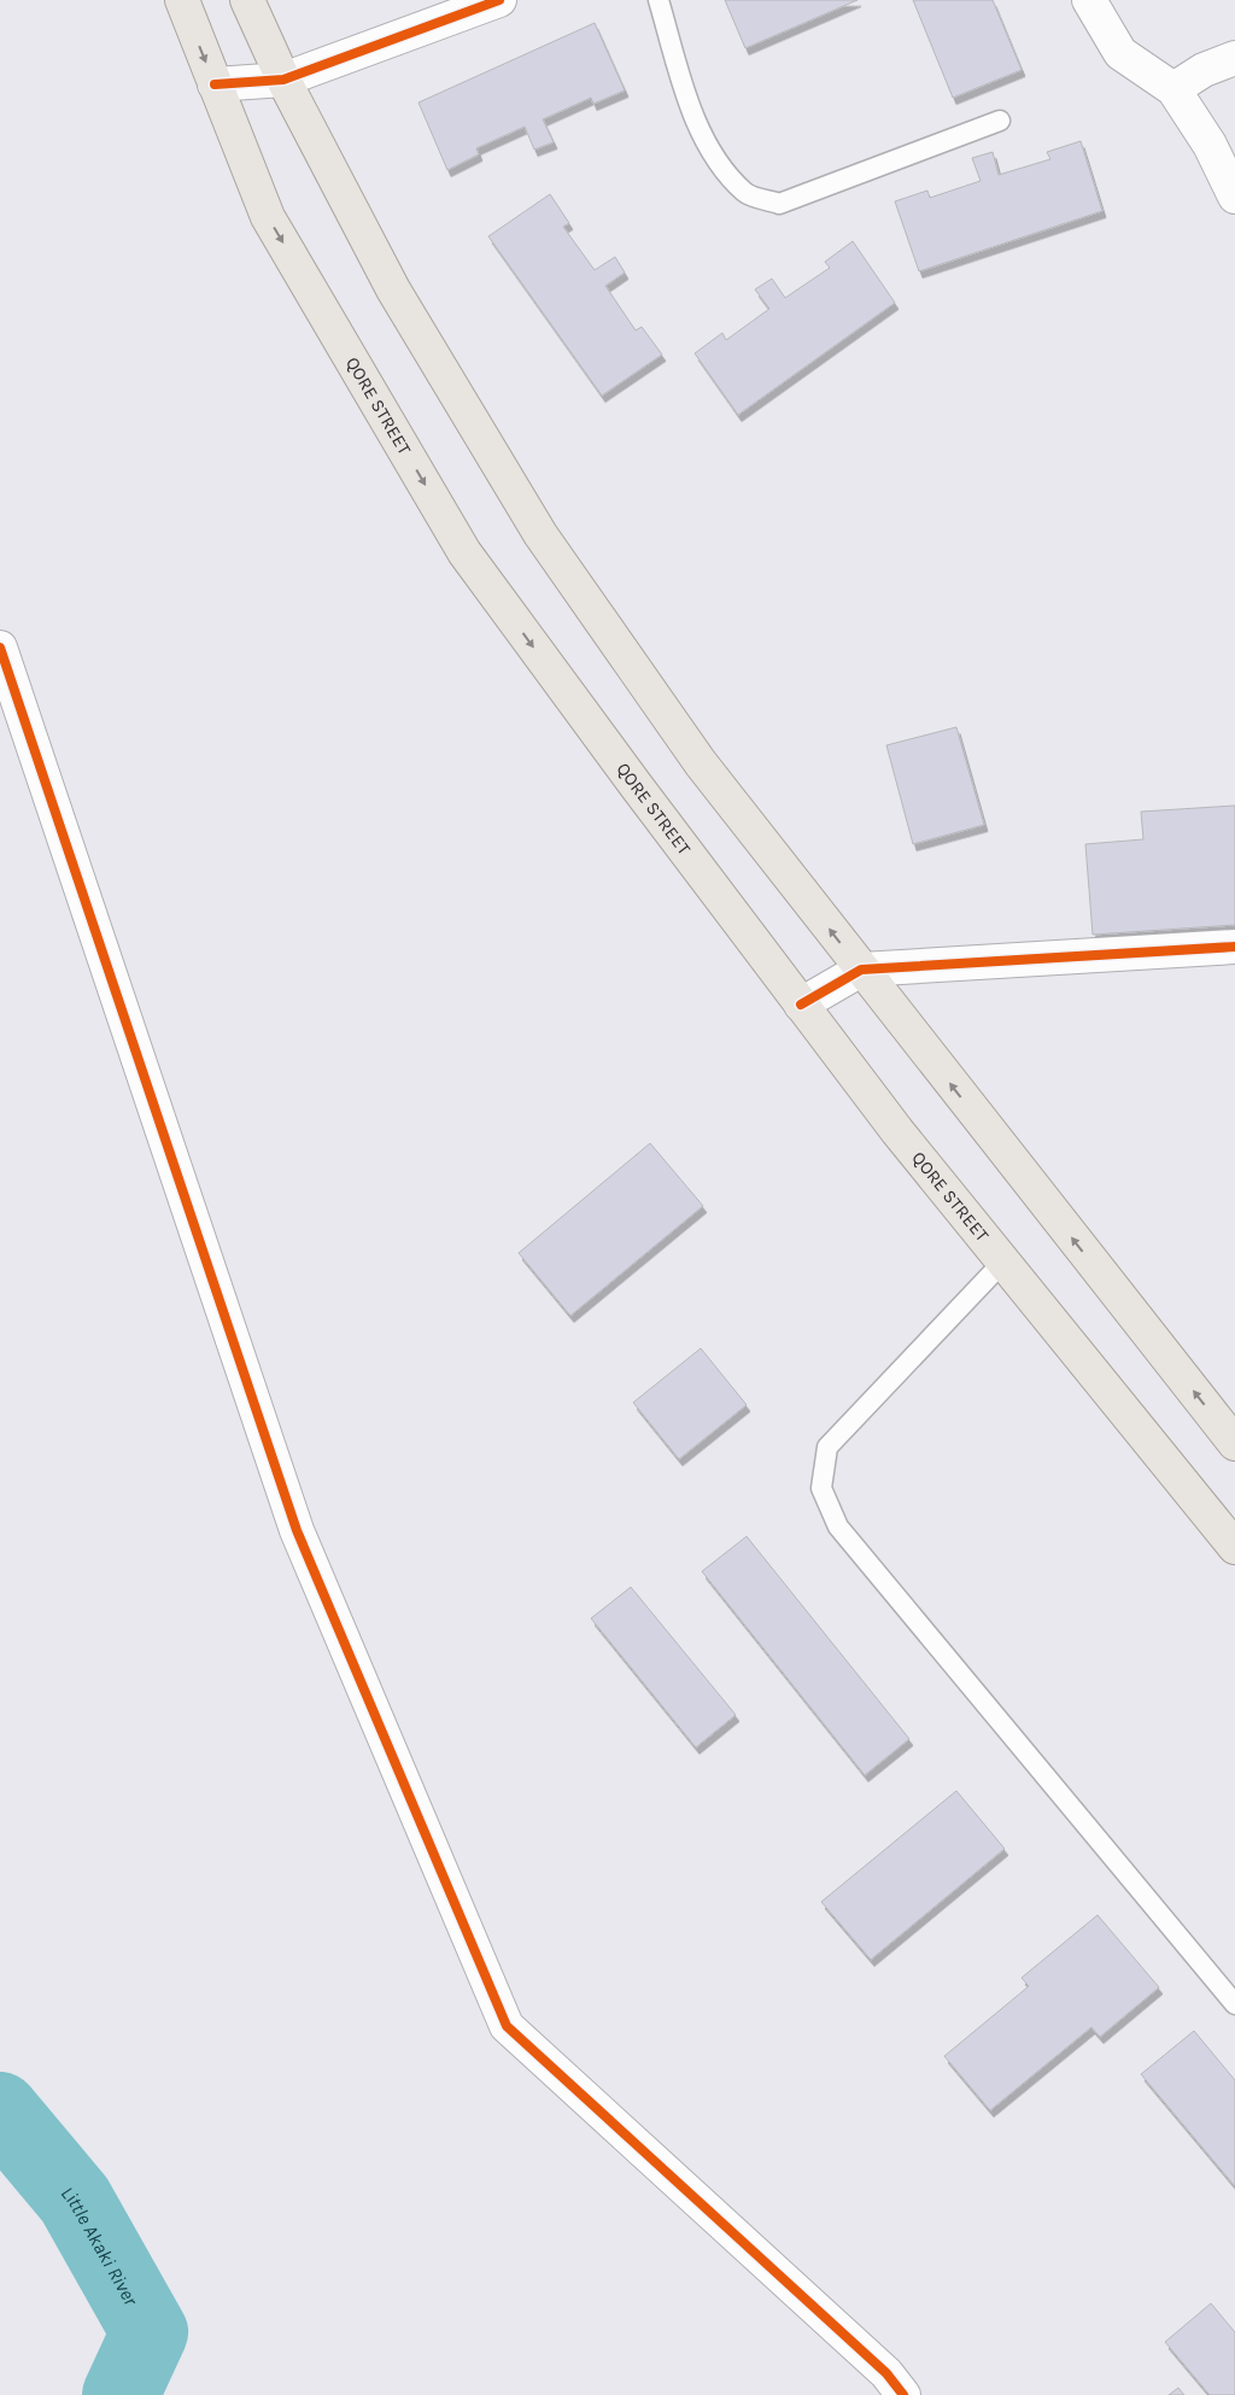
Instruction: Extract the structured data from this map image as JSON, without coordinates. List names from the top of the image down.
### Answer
{
  "streets": {
    "main road": ["QORE STREET"]
  },
  "water": ["Little Akaki River"]
}
